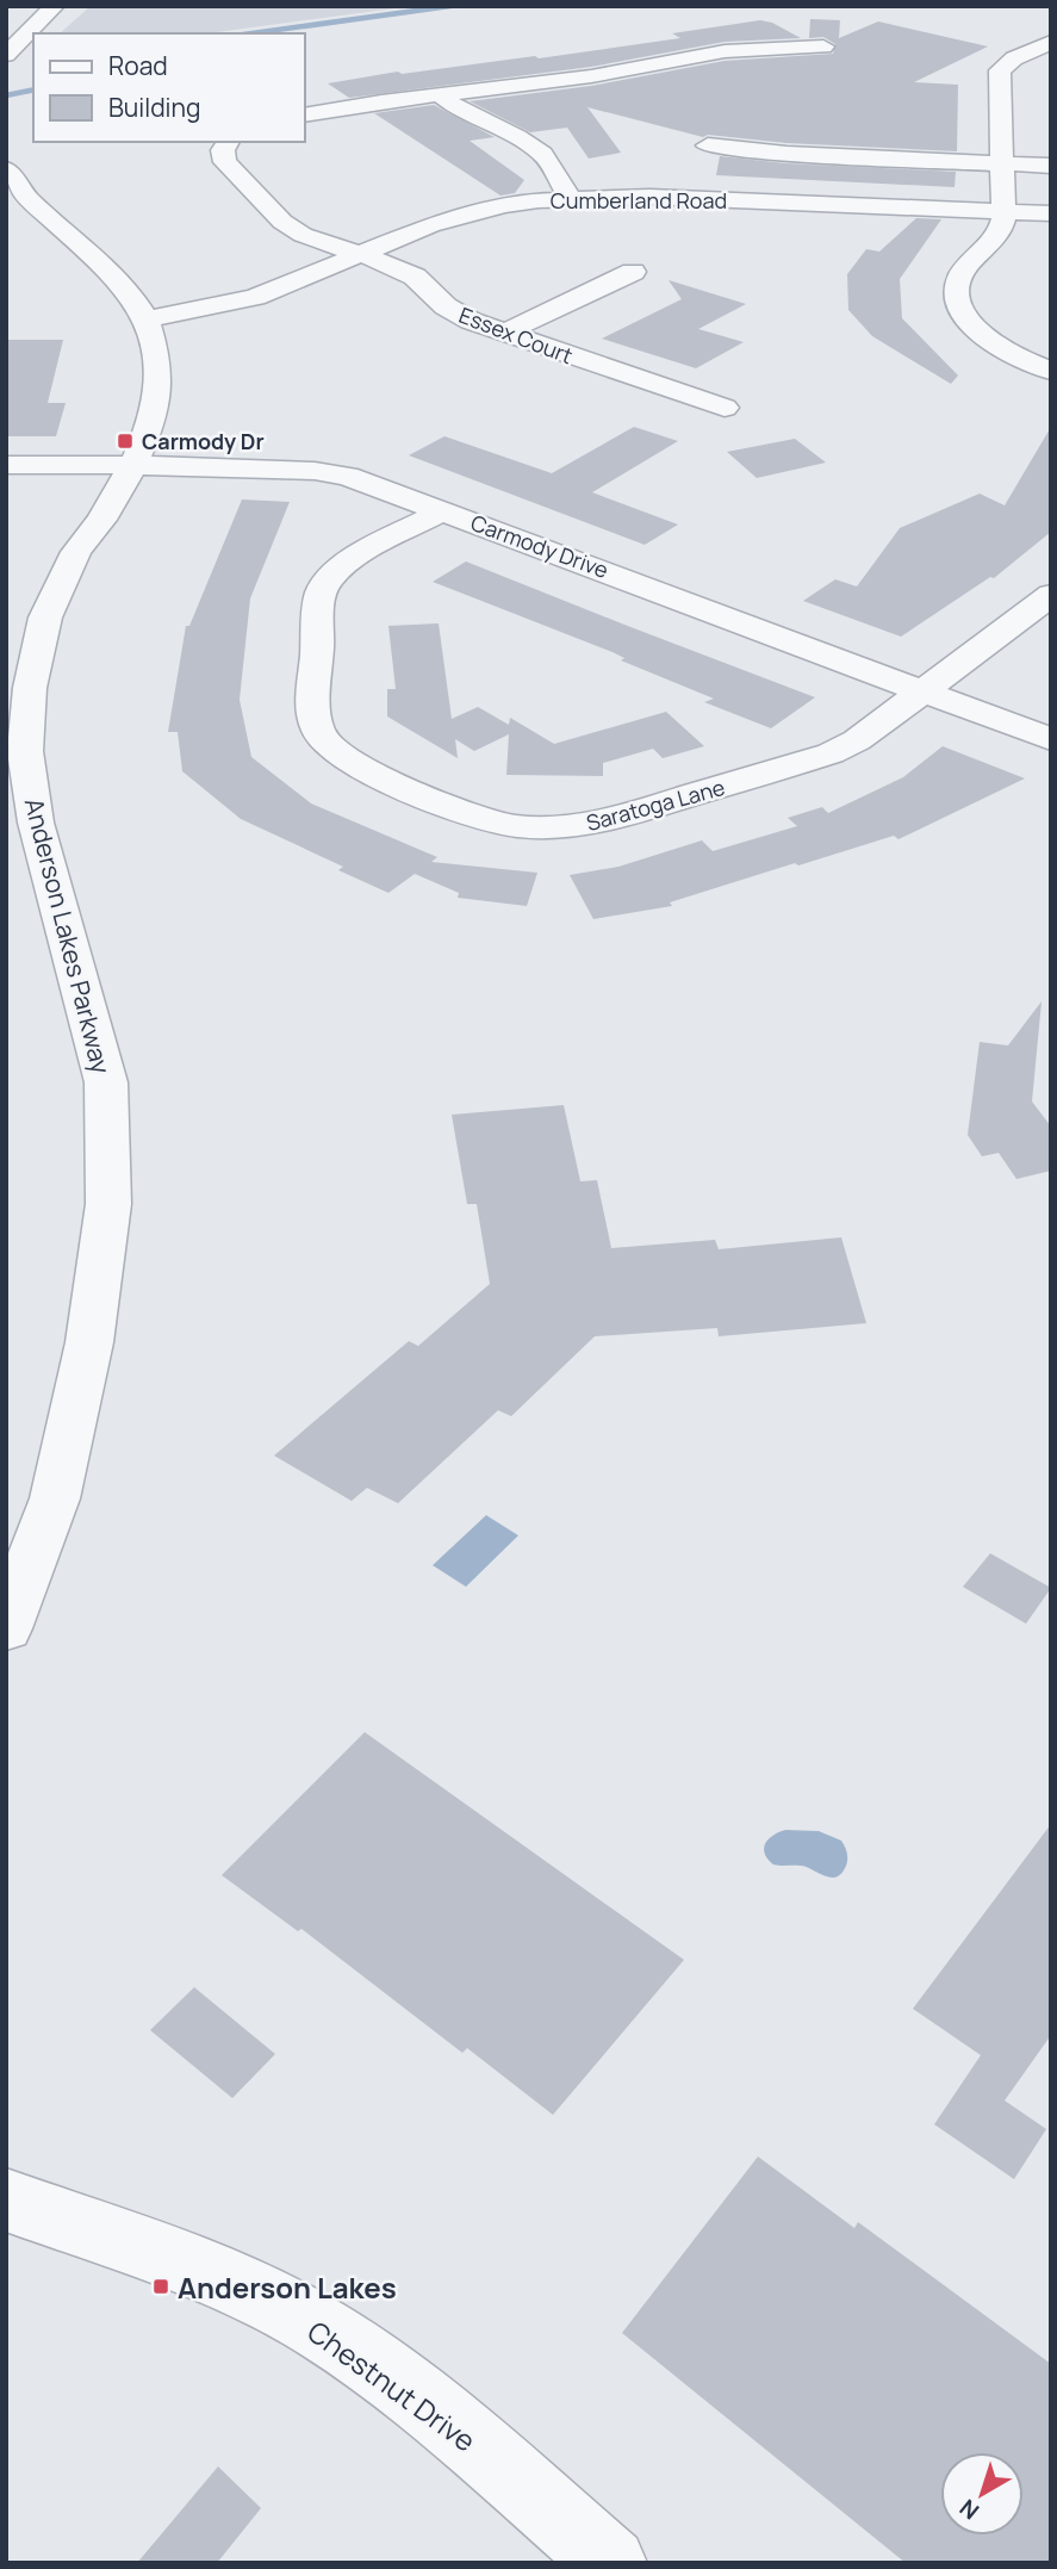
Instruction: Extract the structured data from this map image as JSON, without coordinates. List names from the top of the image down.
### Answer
{
  "streets": {
    "street": [
      "Cumberland Road",
      "Essex Court",
      "Carmody Drive",
      "Saratoga Lane",
      "Anderson Lakes Parkway",
      "Chestnut Drive"
    ]
  },
  "crossings": [
    ["Cumberland Road", "Essex Court"],
    ["Cumberland Road", "Anderson Lakes Parkway"],
    ["Carmody Drive", "Saratoga Lane"],
    ["Carmody Drive", "Anderson Lakes Parkway"]
  ],
  "places": {
    "transit": ["Carmody Dr", "Anderson Lakes"]
  },
  "legend": ["Road", "Building"],
  "north": "bottom left"
}
